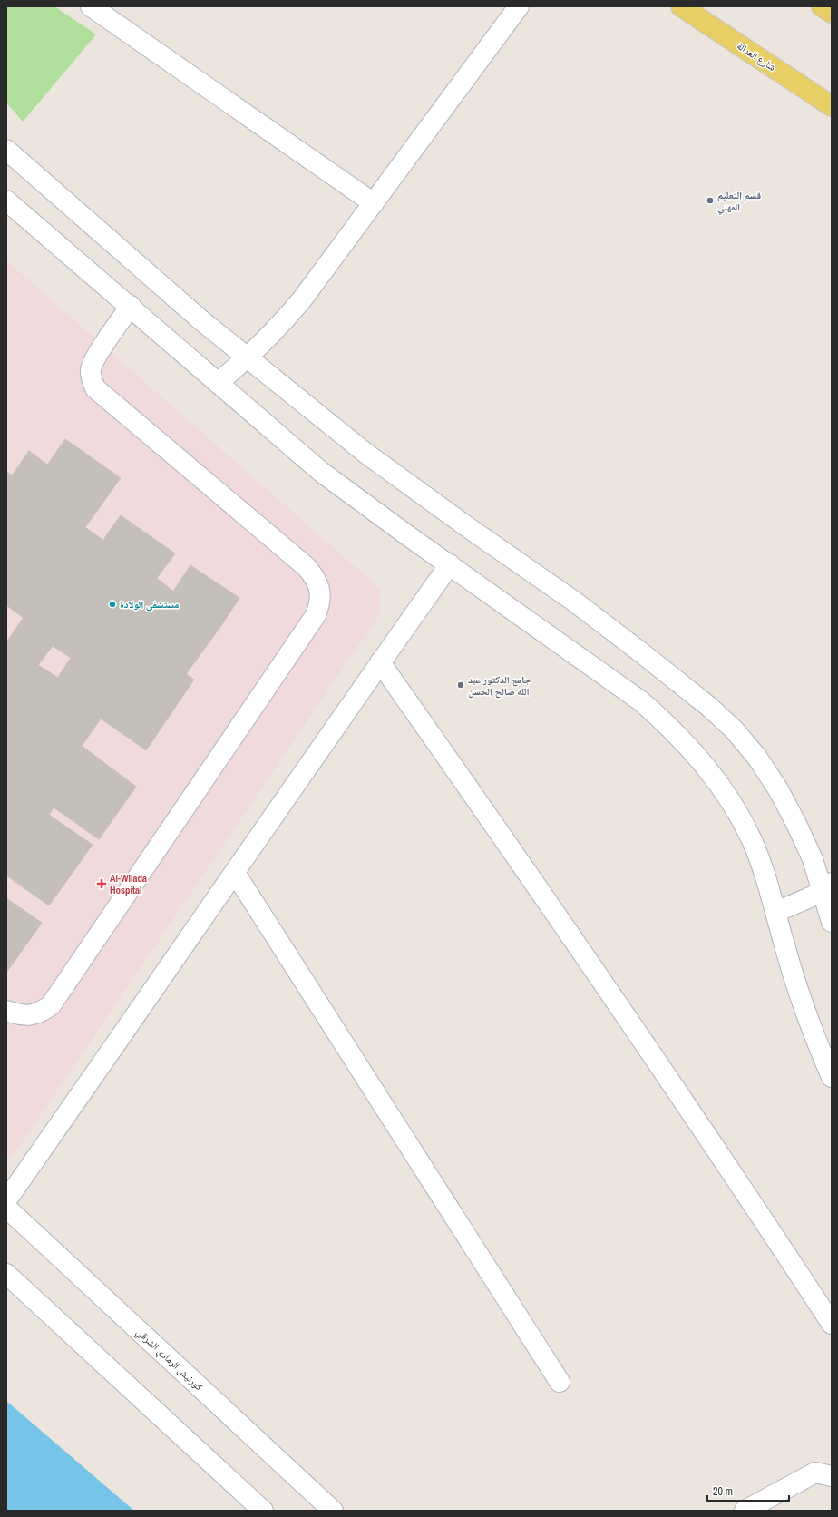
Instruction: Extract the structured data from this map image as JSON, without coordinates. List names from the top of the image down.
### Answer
{
  "streets": {
    "main road": ["شارع العدالة"],
    "street": ["كورنيش الرمادي الشرقي"]
  },
  "places": {
    "other": ["قسم التعليم المهني", "مستشفى الولادة", "جامع الدكتور عبد الله صالح الحسن"],
    "health": ["Al-Wilada Hospital"]
  },
  "scale_bar": "20 m"
}
